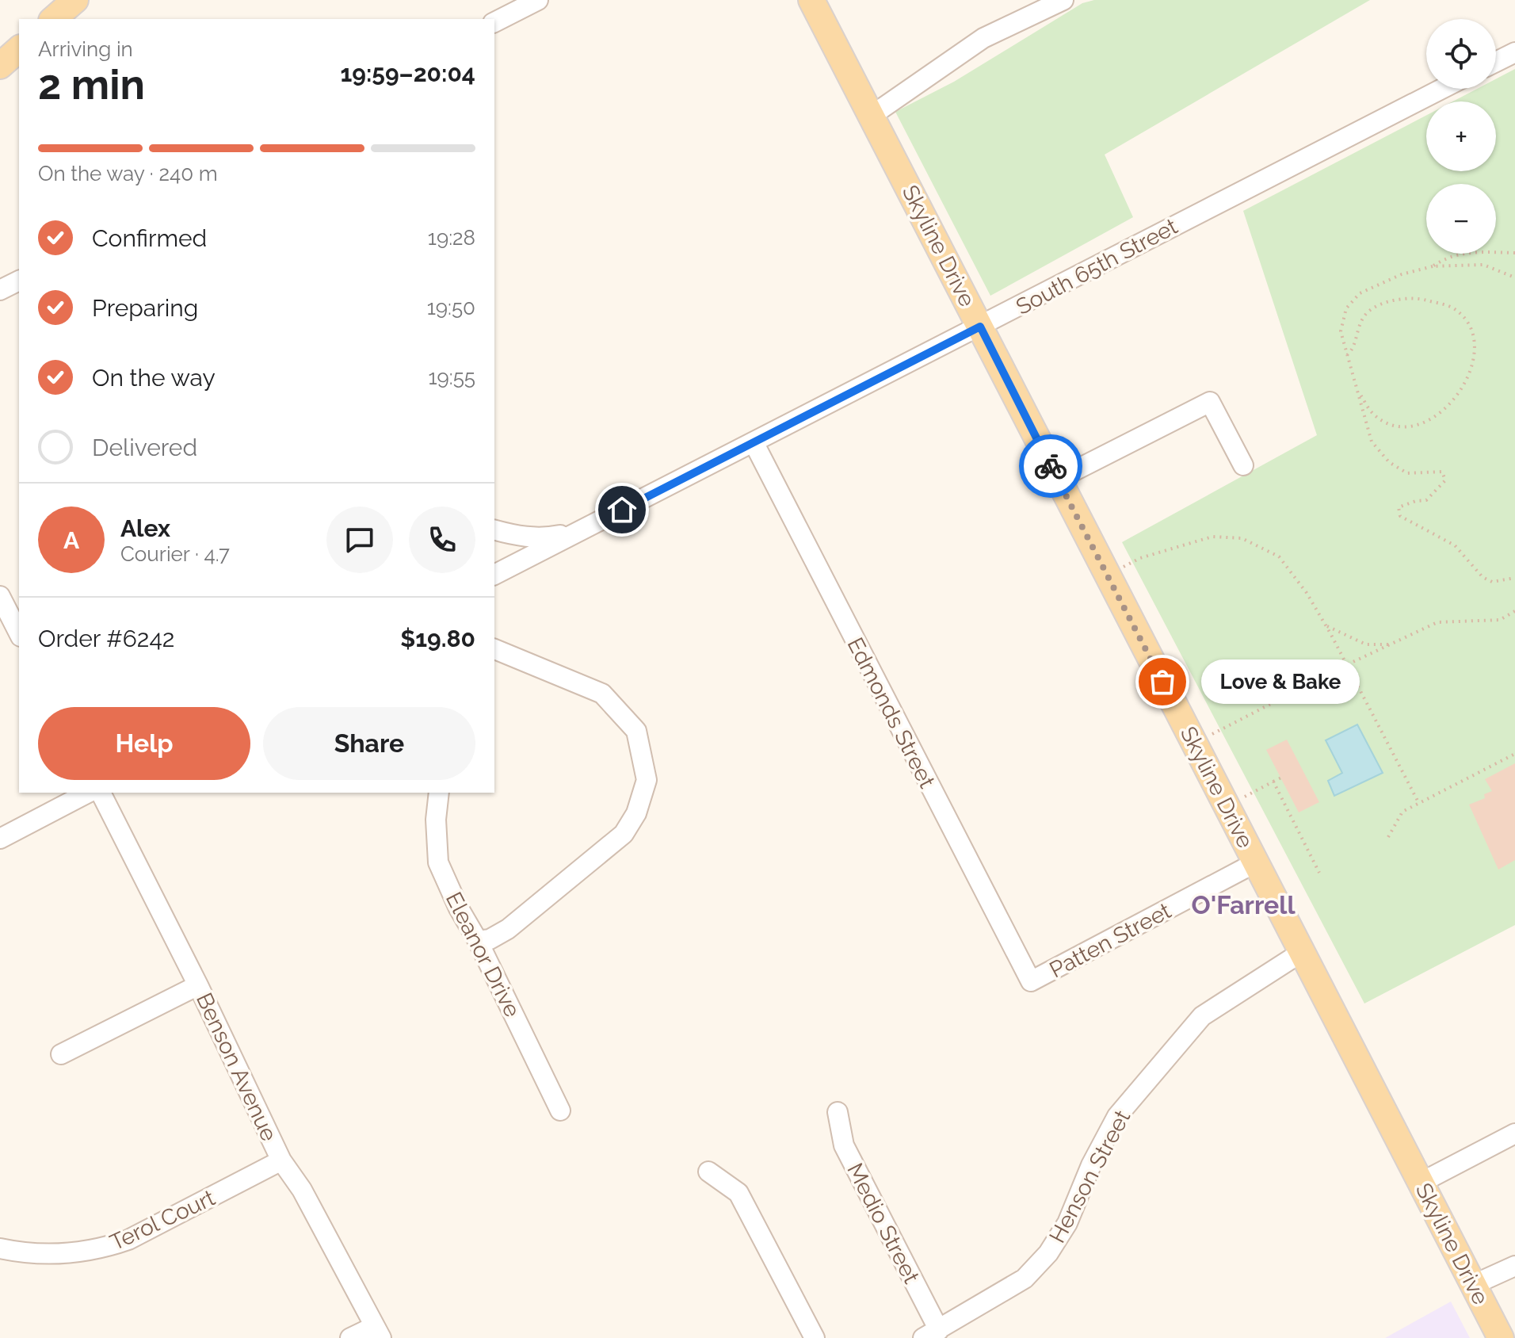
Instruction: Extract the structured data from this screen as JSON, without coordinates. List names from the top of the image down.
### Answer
{
  "streets": {
    "main road": ["Skyline Drive"],
    "street": [
      "South 65th Street",
      "Edmonds Street",
      "Patten Street",
      "Eleanor Drive",
      "Benson Avenue",
      "Henson Street",
      "Terol Court",
      "Medio Street"
    ]
  },
  "crossings": [
    ["Skyline Drive", "South 65th Street"],
    ["Skyline Drive", "Patten Street"],
    ["Skyline Drive", "Henson Street"],
    ["South 65th Street", "Edmonds Street"],
    ["Edmonds Street", "Patten Street"],
    ["Benson Avenue", "Terol Court"],
    ["Henson Street", "Medio Street"]
  ],
  "districts": ["O'Farrell"],
  "places": ["Love & Bake"],
  "page": {
    "map_buttons": ["+", "−"],
    "heading": ["2 min", "Arriving in", "19:59–20:04"],
    "panel": [
      "Alex",
      "Courier · 4.7",
      "Order #6242",
      "$19.80"
    ],
    "bar": "On the way · 240 m",
    "list": [
      ["Confirmed", "19:28"],
      ["Preparing", "19:50"],
      ["On the way", "19:55"],
      "Delivered"
    ],
    "round": "A",
    "bubble": "Love & Bake",
    "buttons": ["Help", "Share"]
  }
}
